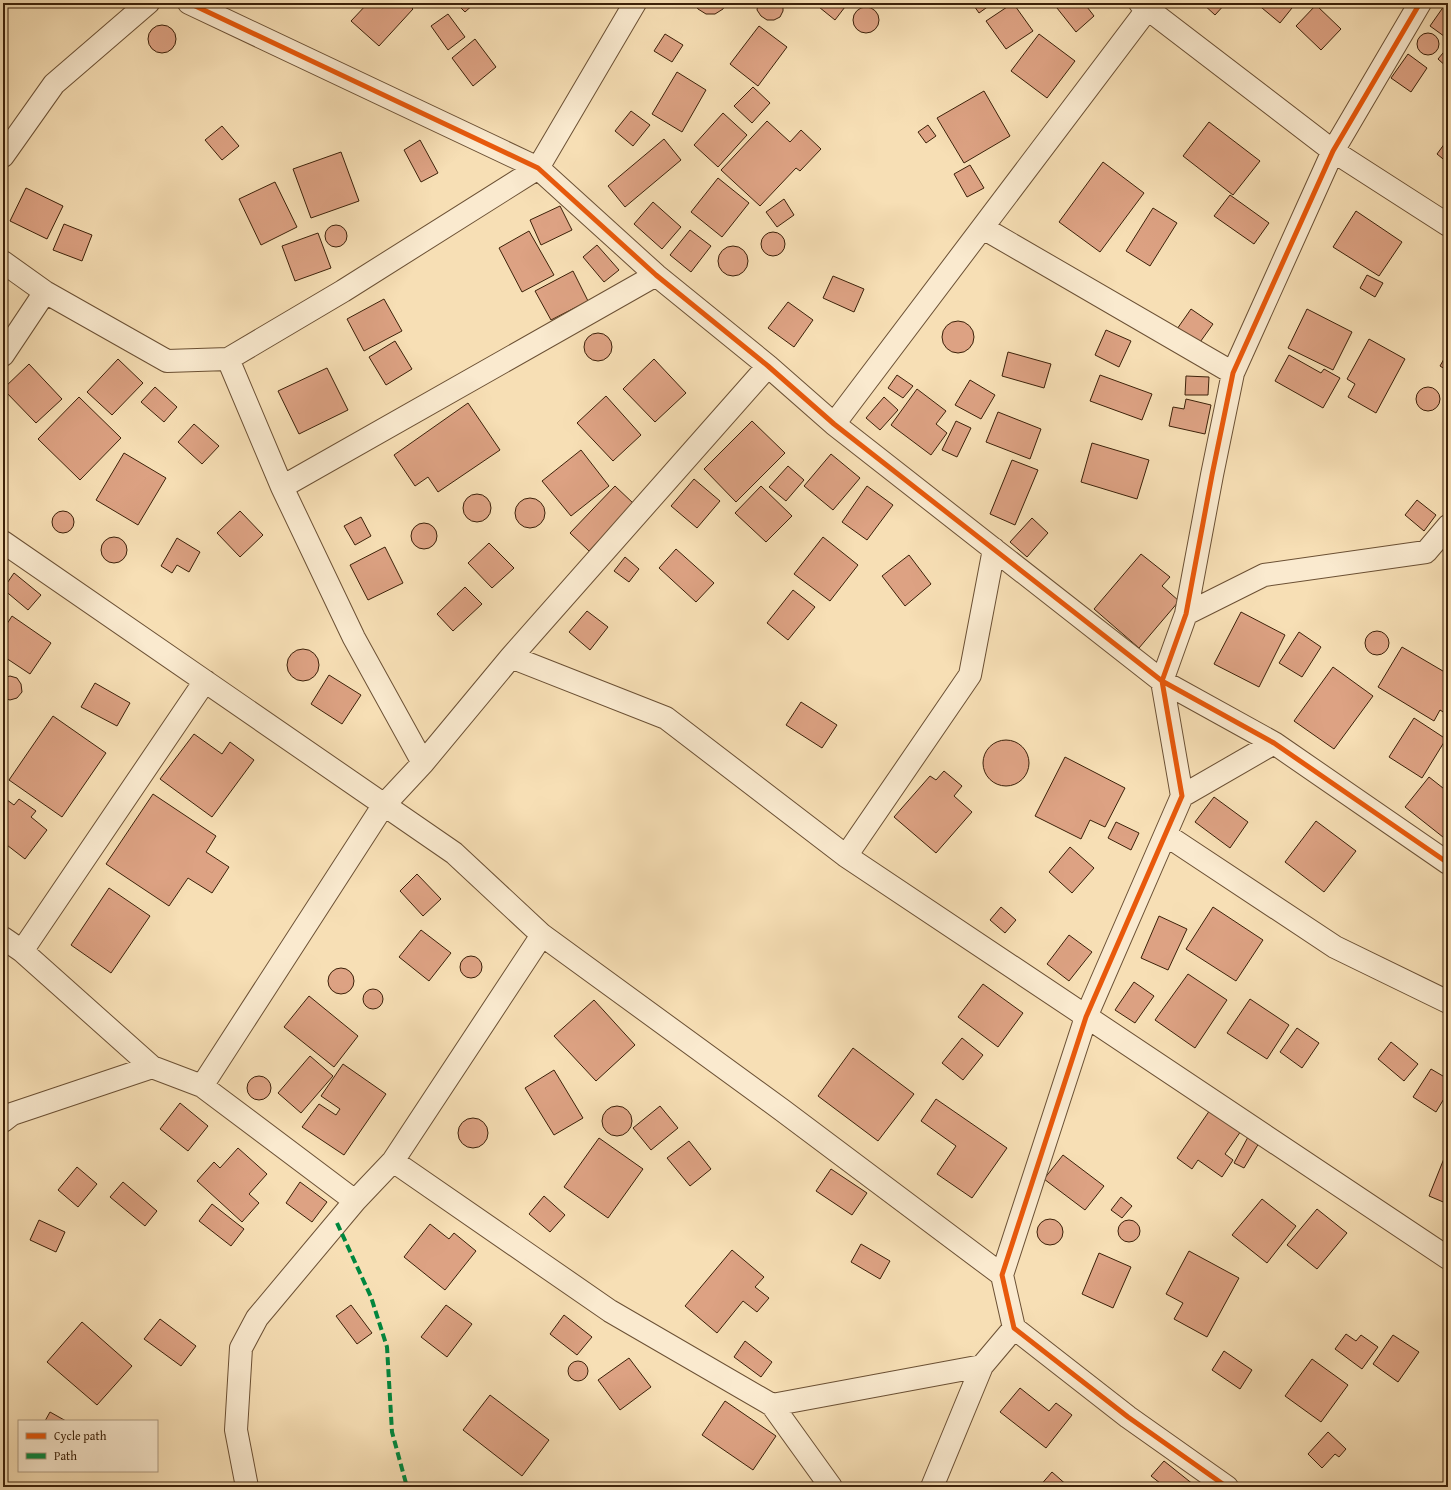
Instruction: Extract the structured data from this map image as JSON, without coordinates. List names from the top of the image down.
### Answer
{
  "legend": ["Cycle path", "Path"]
}
